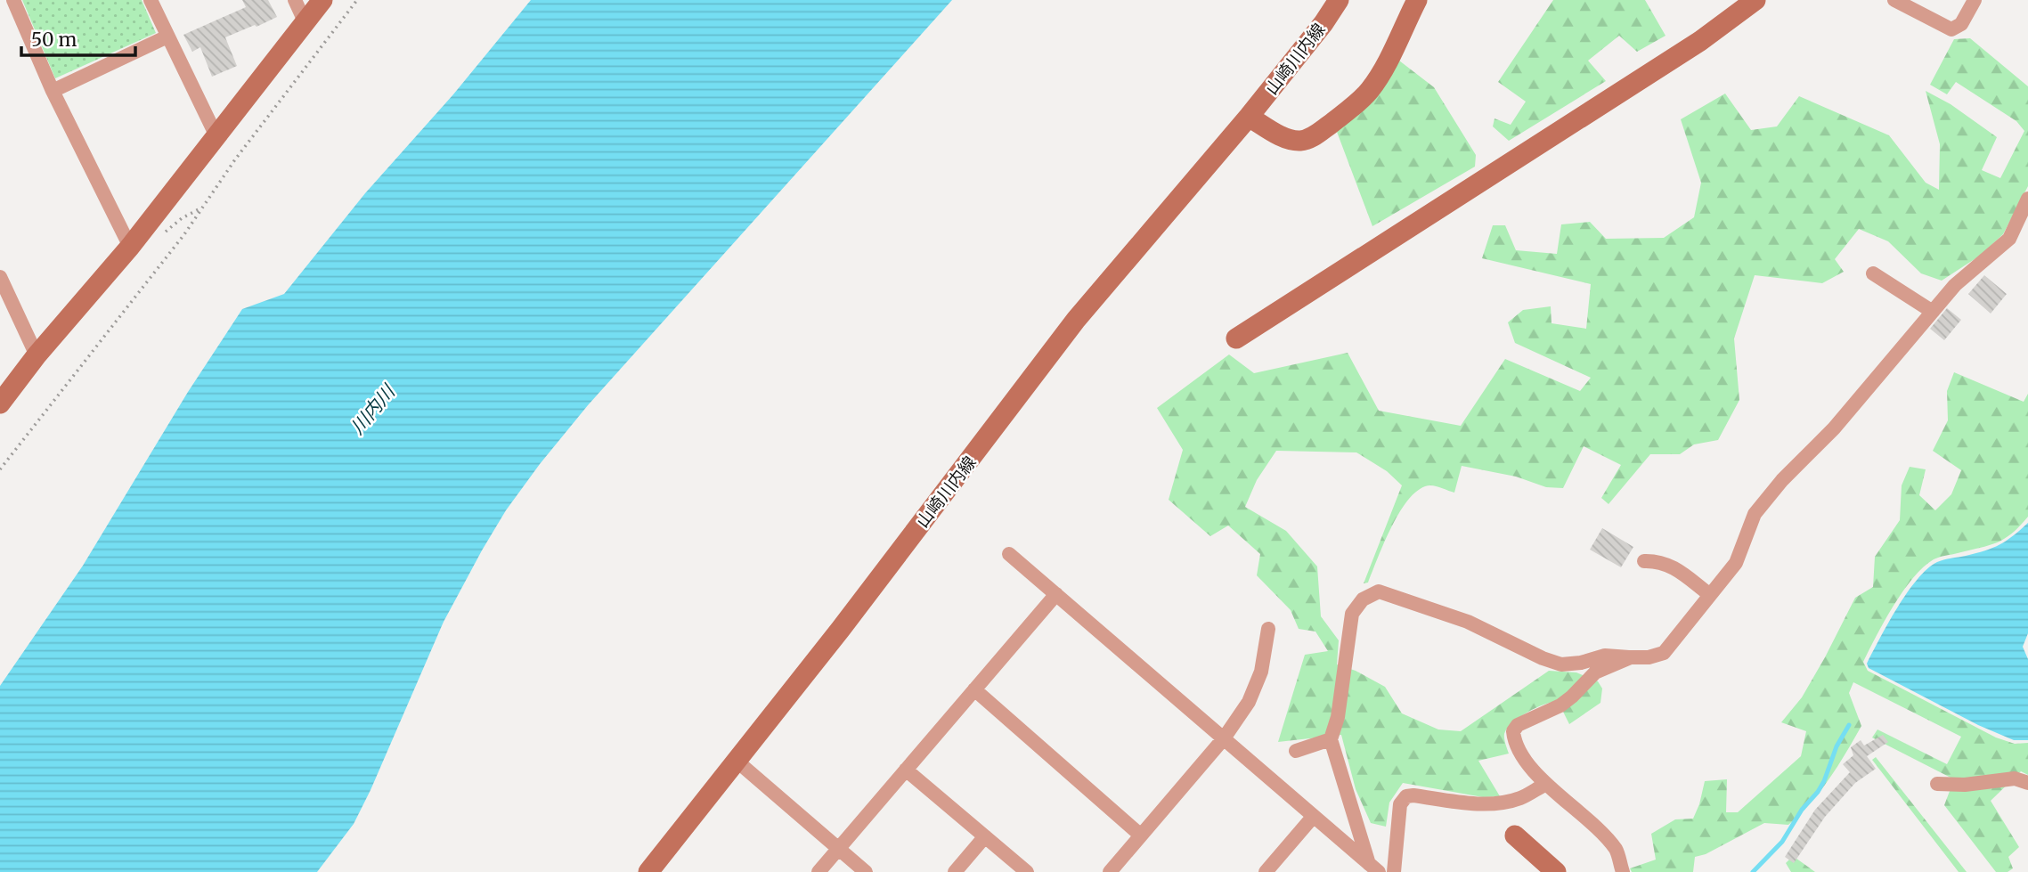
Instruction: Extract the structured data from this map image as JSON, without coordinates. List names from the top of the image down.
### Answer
{
  "streets": {
    "main road": ["山崎川内線"]
  },
  "water": ["川内川"],
  "scale_bar": "50 m"
}
